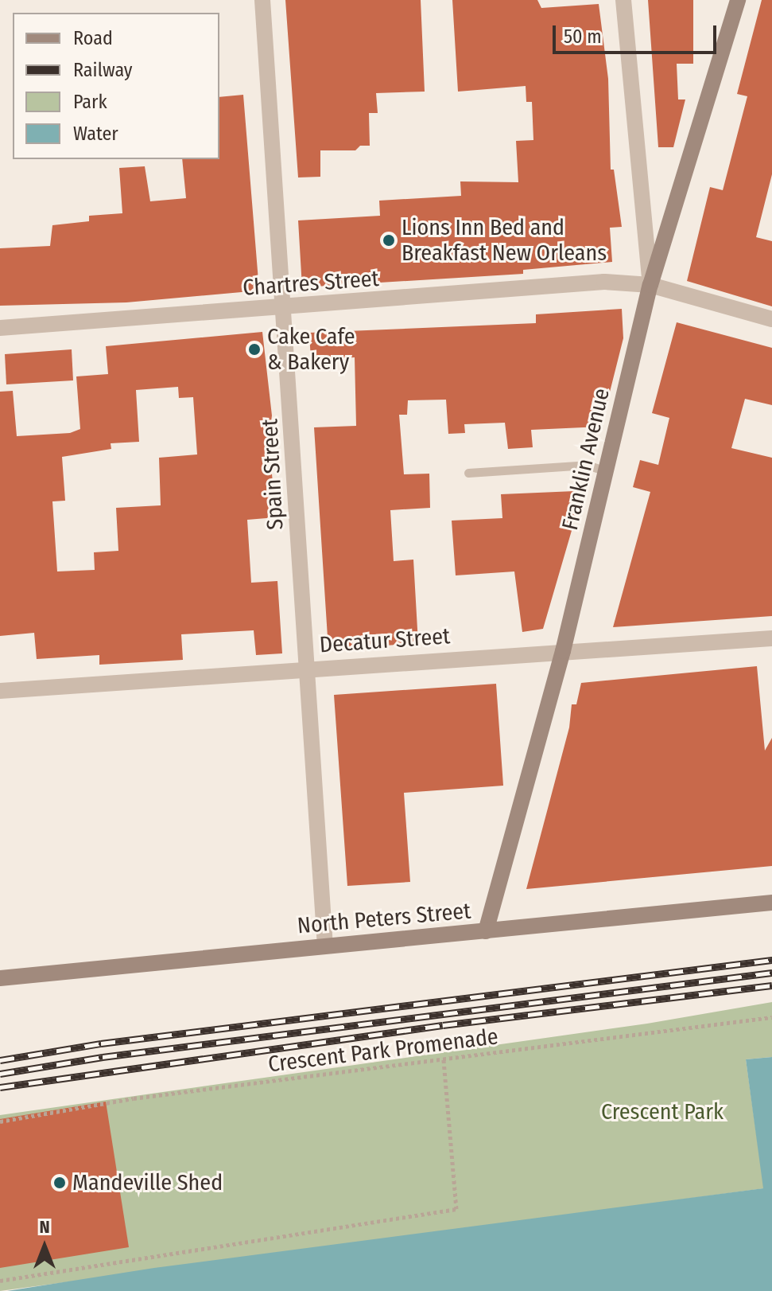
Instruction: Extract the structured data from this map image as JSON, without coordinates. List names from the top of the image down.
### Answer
{
  "streets": {
    "street": [
      "Chartres Street",
      "Franklin Avenue",
      "Spain Street",
      "Decatur Street",
      "North Peters Street"
    ],
    "path": ["Crescent Park Promenade"]
  },
  "crossings": [
    ["Chartres Street", "Franklin Avenue"],
    ["Chartres Street", "Spain Street"],
    ["Franklin Avenue", "Decatur Street"],
    ["Franklin Avenue", "North Peters Street"],
    ["Spain Street", "Decatur Street"],
    ["Spain Street", "North Peters Street"]
  ],
  "parks": ["Crescent Park"],
  "places": ["Lions Inn Bed and Breakfast New Orleans", "Cake Cafe & Bakery", "Mandeville Shed"],
  "legend": [
    "Road",
    "Railway",
    "Park",
    "Water"
  ],
  "scale_bar": "50 m",
  "north": "top"
}
